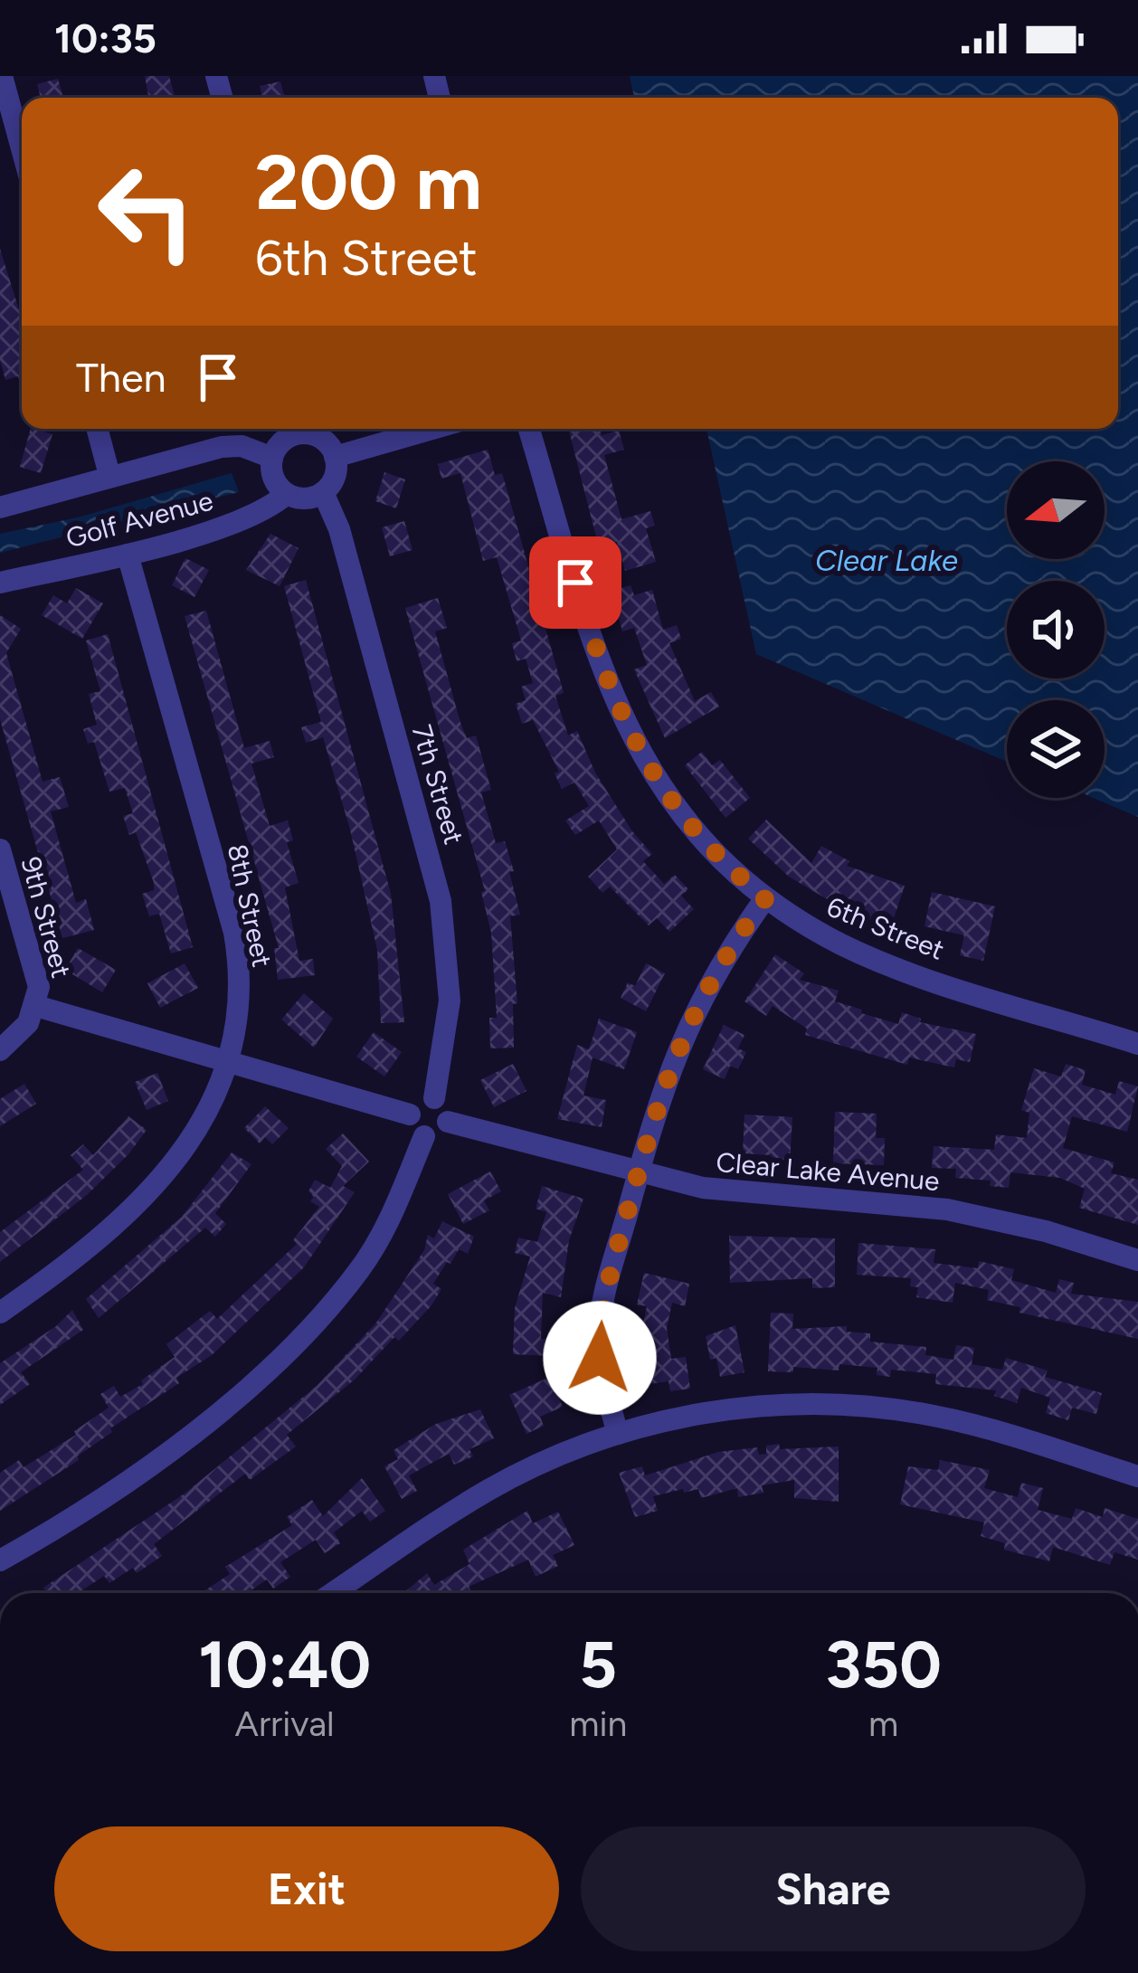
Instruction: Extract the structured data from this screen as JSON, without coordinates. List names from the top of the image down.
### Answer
{
  "streets": {
    "street": [
      "Golf Avenue",
      "7th Street",
      "8th Street",
      "9th Street",
      "6th Street",
      "Clear Lake Avenue"
    ]
  },
  "crossings": [
    ["Golf Avenue", "8th Street"],
    ["7th Street", "Clear Lake Avenue"]
  ],
  "water": ["Clear Lake"],
  "north": "left",
  "page": {
    "status": "10:35",
    "turn": ["200 m", "6th Street"],
    "then": "Then",
    "eta": [
      "10:40",
      "Arrival",
      "5",
      "min",
      "350",
      "m"
    ],
    "buttons": ["Exit", "Share"]
  }
}
